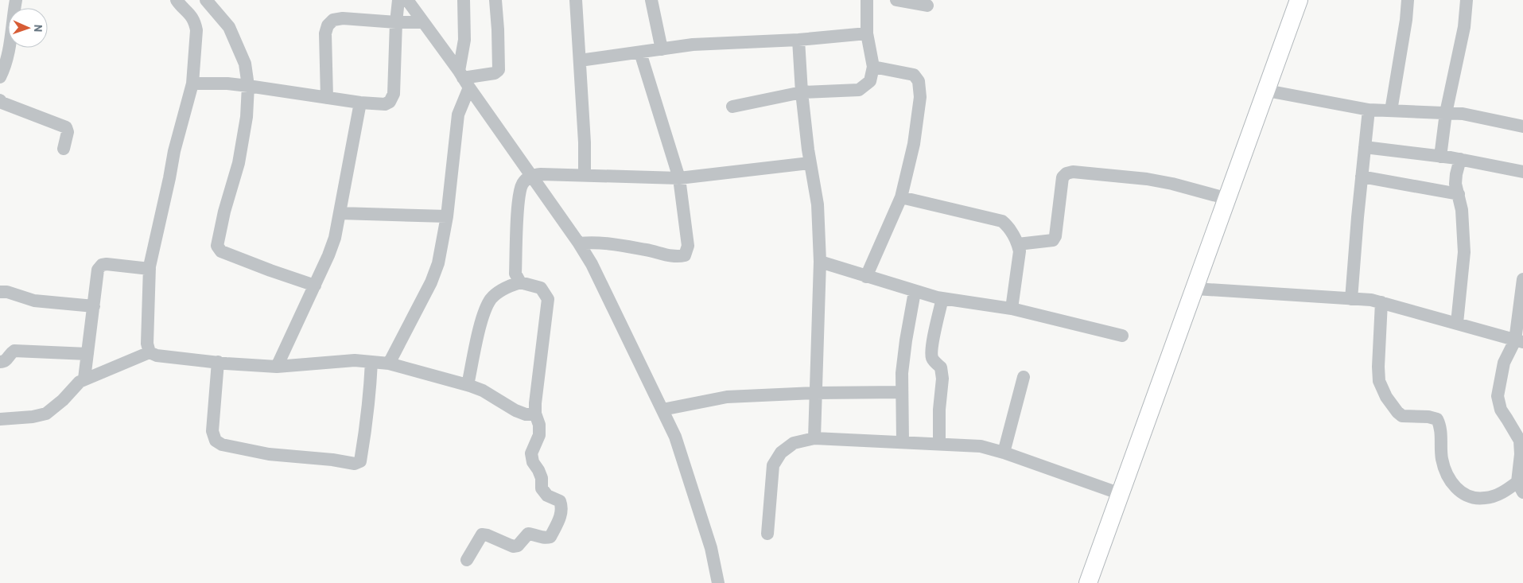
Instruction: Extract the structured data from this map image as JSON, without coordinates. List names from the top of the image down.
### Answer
{
  "north": "right"
}
